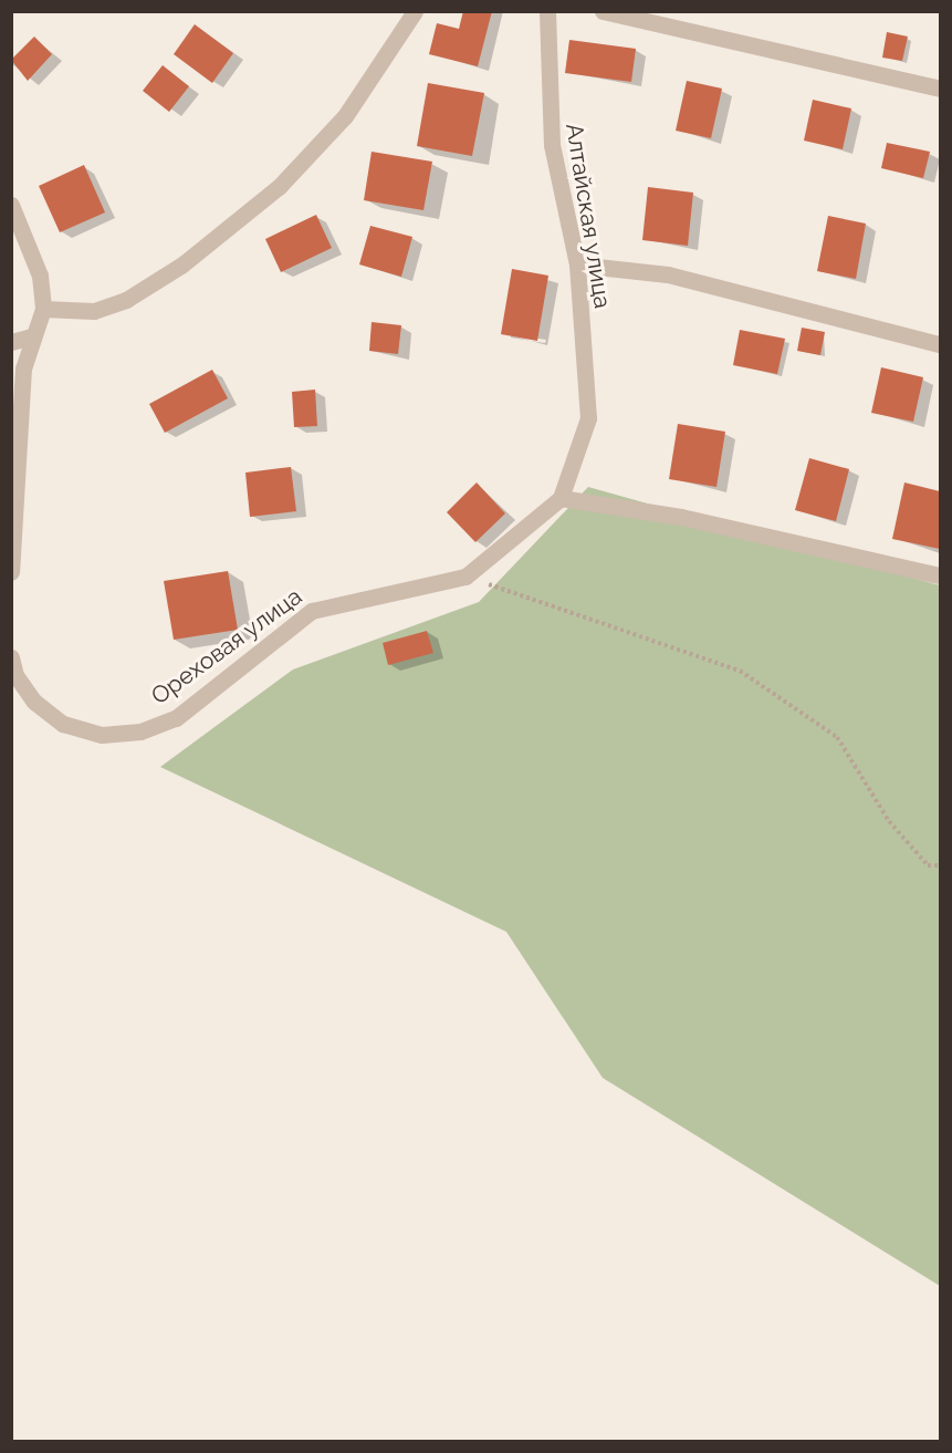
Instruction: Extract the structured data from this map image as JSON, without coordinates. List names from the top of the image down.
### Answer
{
  "streets": {
    "street": ["Алтайская улица", "Ореховая улица"]
  }
}
